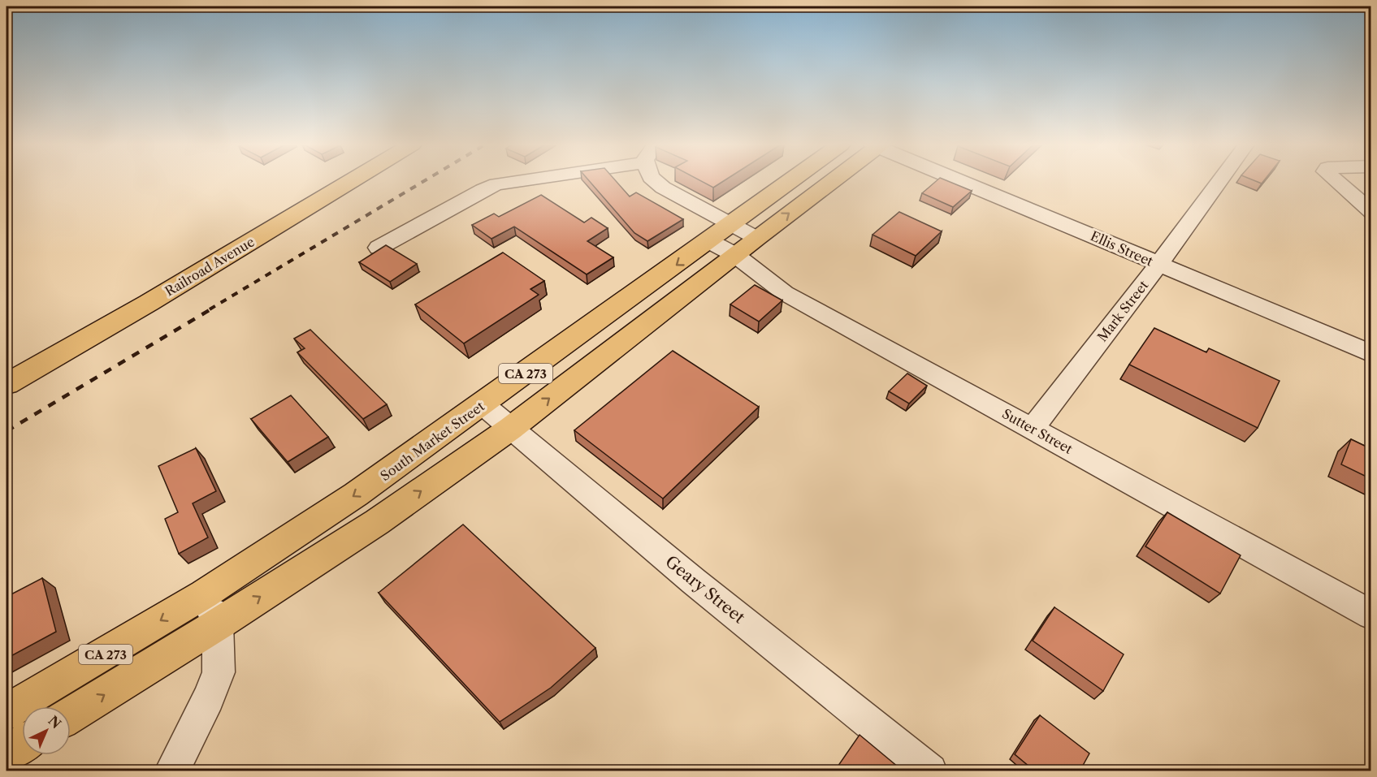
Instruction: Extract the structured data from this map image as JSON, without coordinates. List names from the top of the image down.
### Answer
{
  "streets": {
    "main road": ["Railroad Avenue", "CA 273", "South Market Street"],
    "street": [
      "Ellis Street",
      "Mark Street",
      "Sutter Street",
      "Geary Street"
    ]
  },
  "crossings": [
    ["Ellis Street", "Mark Street"],
    ["Mark Street", "Sutter Street"],
    ["Sutter Street", "South Market Street"],
    ["South Market Street", "Geary Street"]
  ],
  "north": "top right"
}
